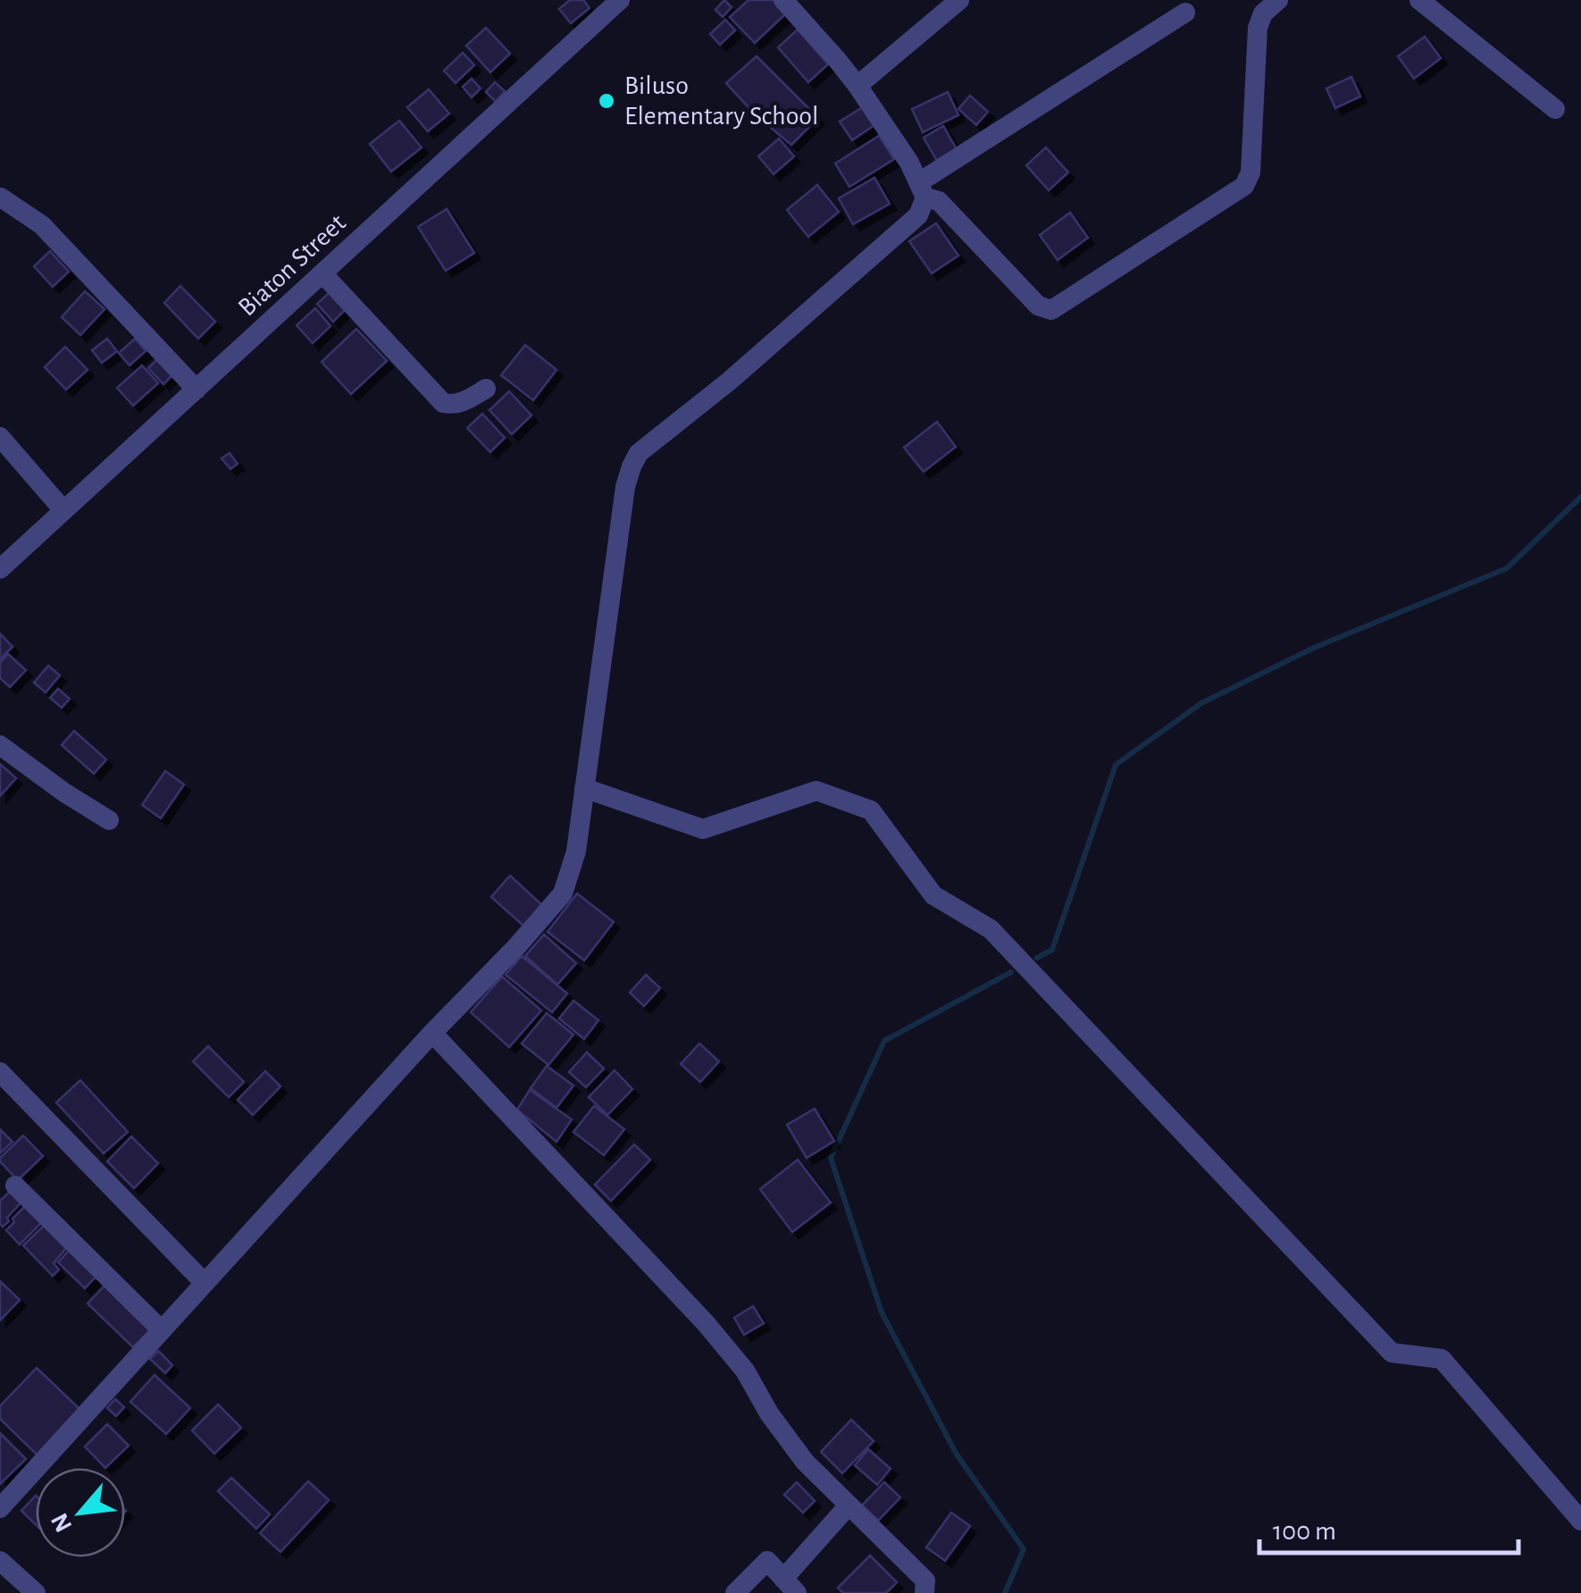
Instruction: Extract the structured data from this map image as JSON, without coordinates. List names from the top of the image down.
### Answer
{
  "streets": {
    "street": ["Biaton Street"]
  },
  "places": ["Biluso Elementary School"],
  "scale_bar": "100 m",
  "north": "bottom left"
}
